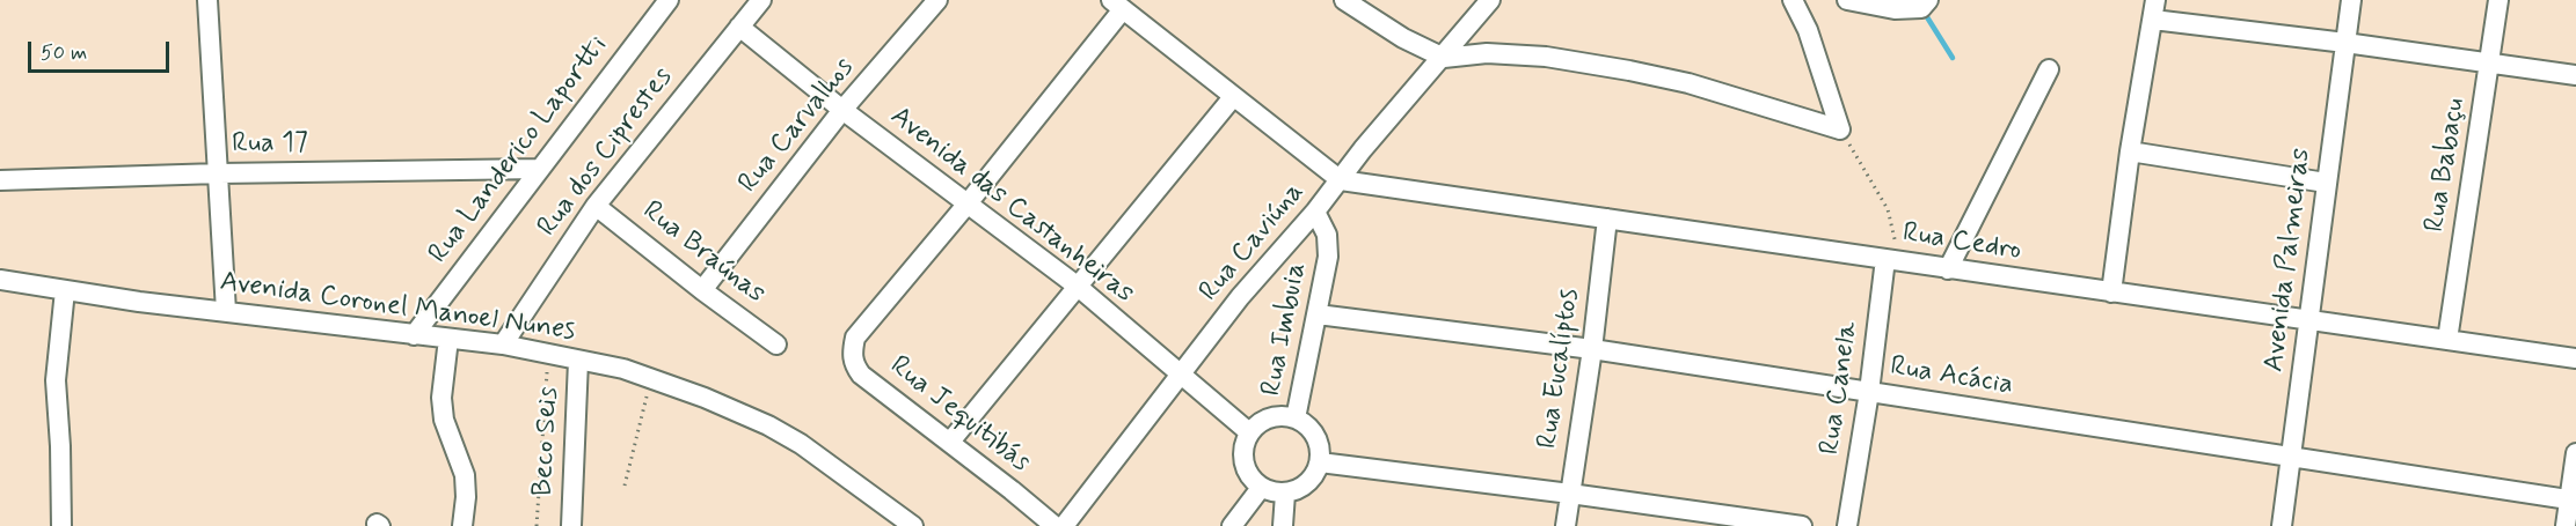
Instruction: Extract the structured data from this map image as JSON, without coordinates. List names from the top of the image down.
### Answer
{
  "streets": {
    "street": [
      "Rua Carvalhos",
      "Rua 17",
      "Rua Landerico Laportti",
      "Rua dos Ciprestes",
      "Rua Babaçu",
      "Avenida das Castanheiras",
      "Rua Caviúna",
      "Rua Cedro",
      "Rua Braúnas",
      "Avenida Palmeiras",
      "Avenida Coronel Manoel Nunes",
      "Rua Imbuia",
      "Rua Eucalíptos",
      "Rua Acácia",
      "Rua Canela",
      "Rua Jequitibás",
      "Beco Seis"
    ]
  },
  "crossings": [
    ["Rua Carvalhos", "Avenida das Castanheiras"],
    ["Rua Carvalhos", "Rua Braúnas"],
    ["Rua 17", "Rua Landerico Laportti"],
    ["Rua Landerico Laportti", "Avenida Coronel Manoel Nunes"],
    ["Rua dos Ciprestes", "Avenida das Castanheiras"],
    ["Rua dos Ciprestes", "Rua Braúnas"],
    ["Rua dos Ciprestes", "Avenida Coronel Manoel Nunes"],
    ["Rua Babaçu", "Rua Cedro"],
    ["Avenida das Castanheiras", "Rua Caviúna"],
    ["Avenida das Castanheiras", "Rua Imbuia"],
    ["Avenida das Castanheiras", "Rua Jequitibás"],
    ["Rua Caviúna", "Rua Cedro"],
    ["Rua Caviúna", "Rua Imbuia"],
    ["Rua Cedro", "Avenida Palmeiras"],
    ["Rua Cedro", "Rua Eucalíptos"],
    ["Rua Cedro", "Rua Canela"],
    ["Avenida Palmeiras", "Rua Acácia"],
    ["Avenida Coronel Manoel Nunes", "Beco Seis"],
    ["Rua Imbuia", "Rua Acácia"],
    ["Rua Eucalíptos", "Rua Acácia"],
    ["Rua Acácia", "Rua Canela"]
  ],
  "scale_bar": "50 m"
}
